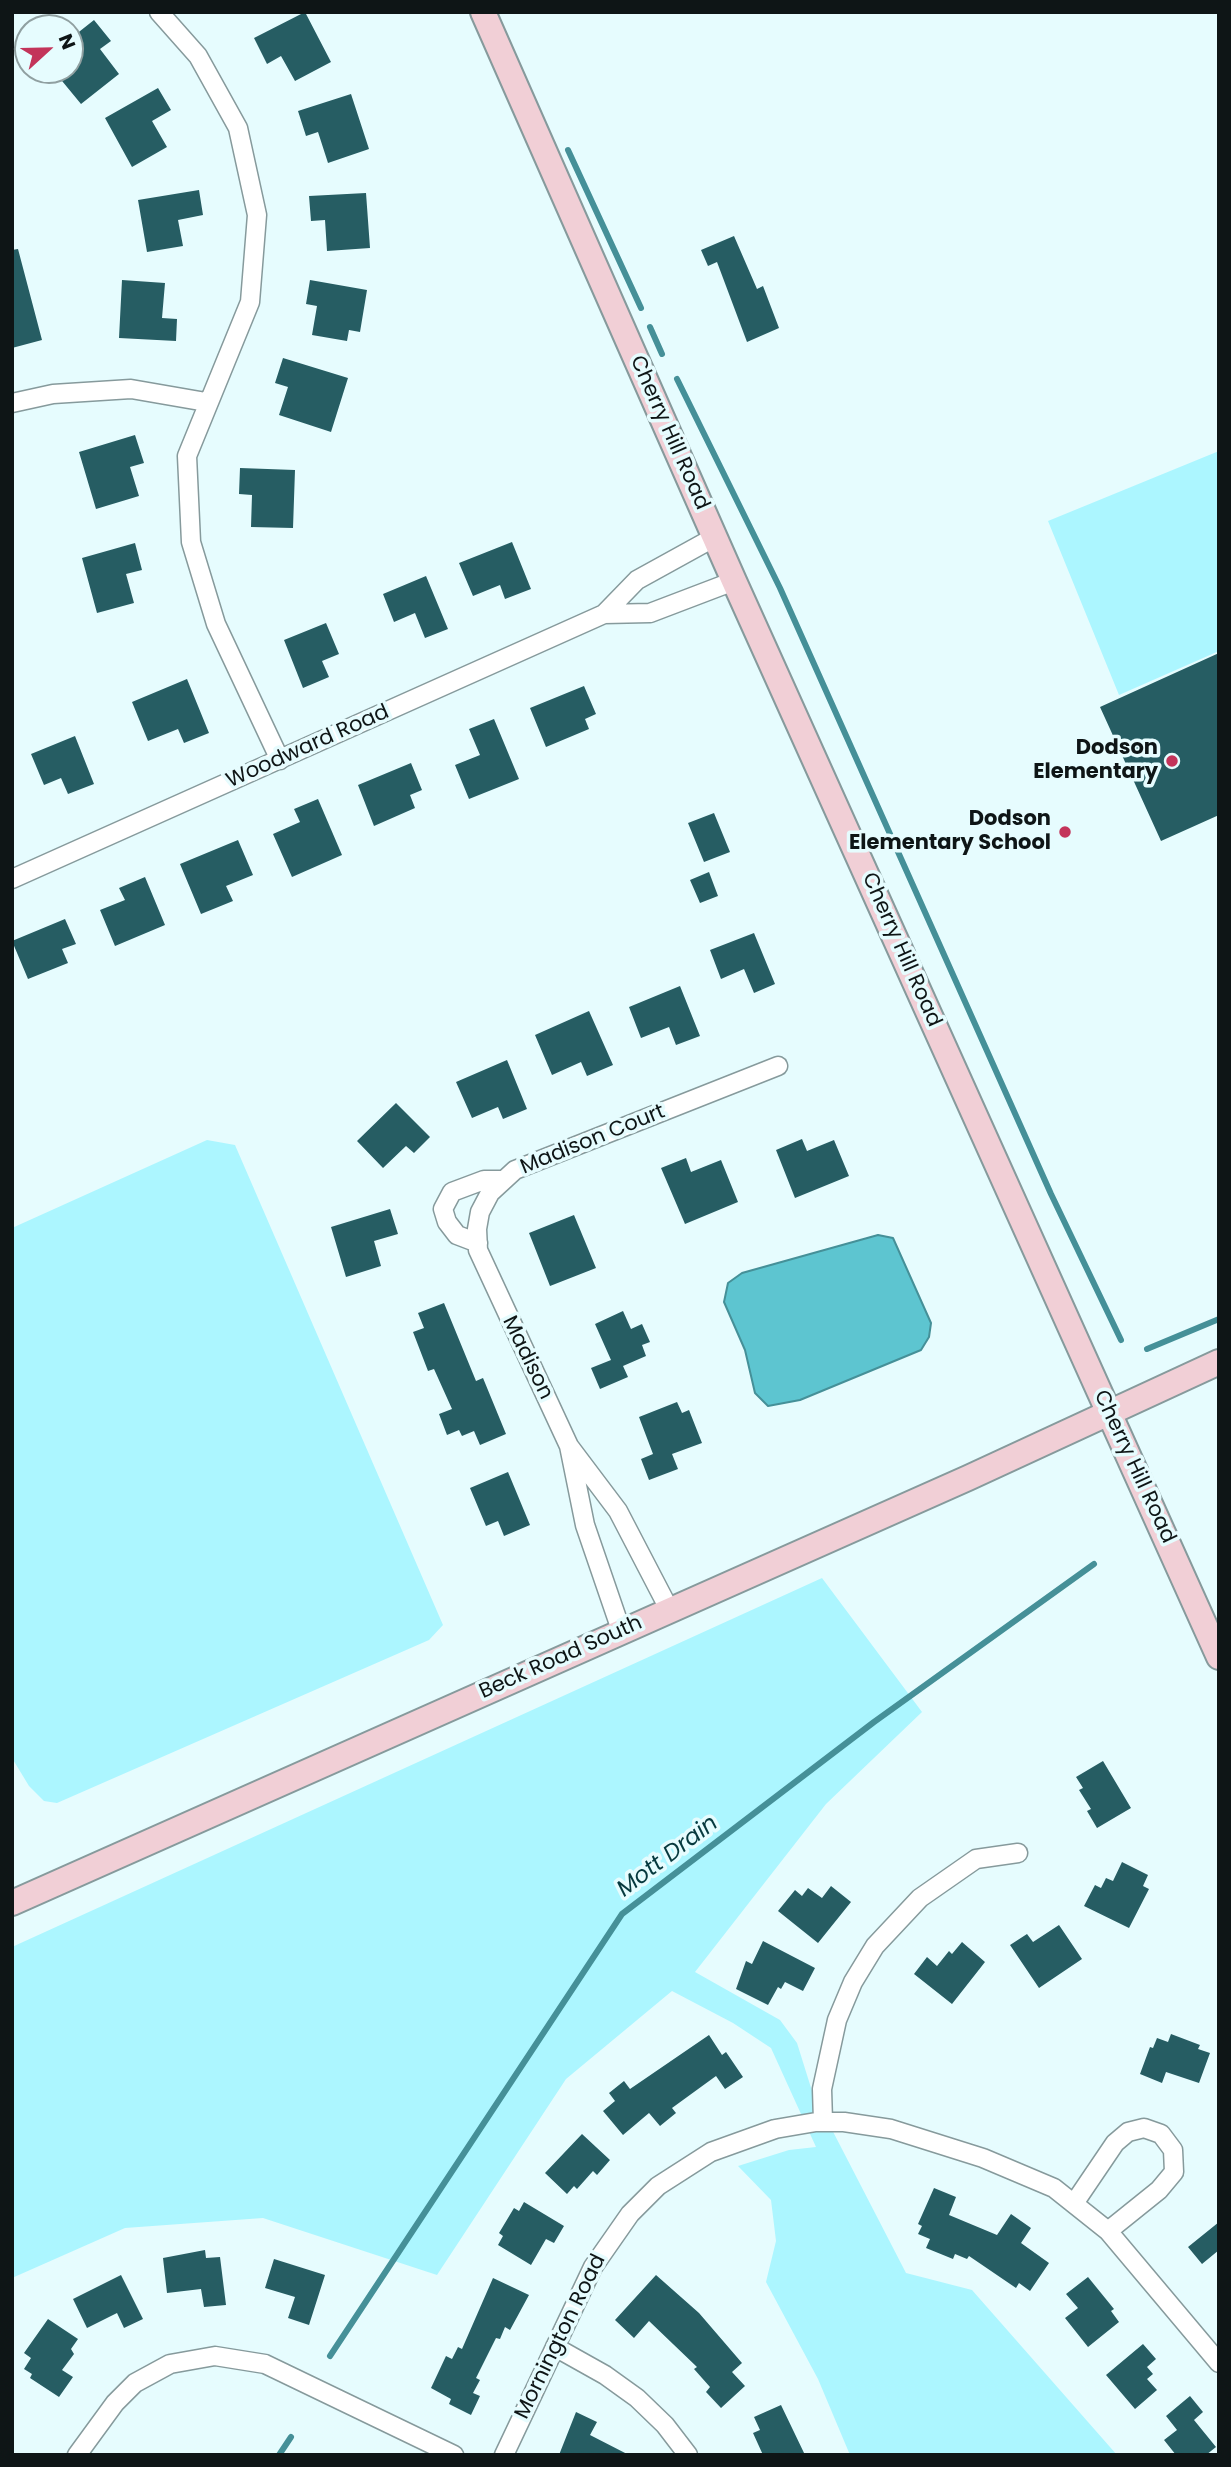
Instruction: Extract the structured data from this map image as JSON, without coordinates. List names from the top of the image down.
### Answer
{
  "streets": {
    "main road": ["Cherry Hill Road", "Beck Road South"],
    "street": [
      "Woodward Road",
      "Madison Court",
      "Madison",
      "Mornington Road"
    ]
  },
  "crossings": [
    ["Cherry Hill Road", "Woodward Road"],
    ["Cherry Hill Road", "Beck Road South"],
    ["Madison Court", "Madison"],
    ["Madison", "Beck Road South"]
  ],
  "water": ["Mott Drain"],
  "places": ["Dodson Elementary", "Dodson Elementary School"],
  "north": "right"
}
